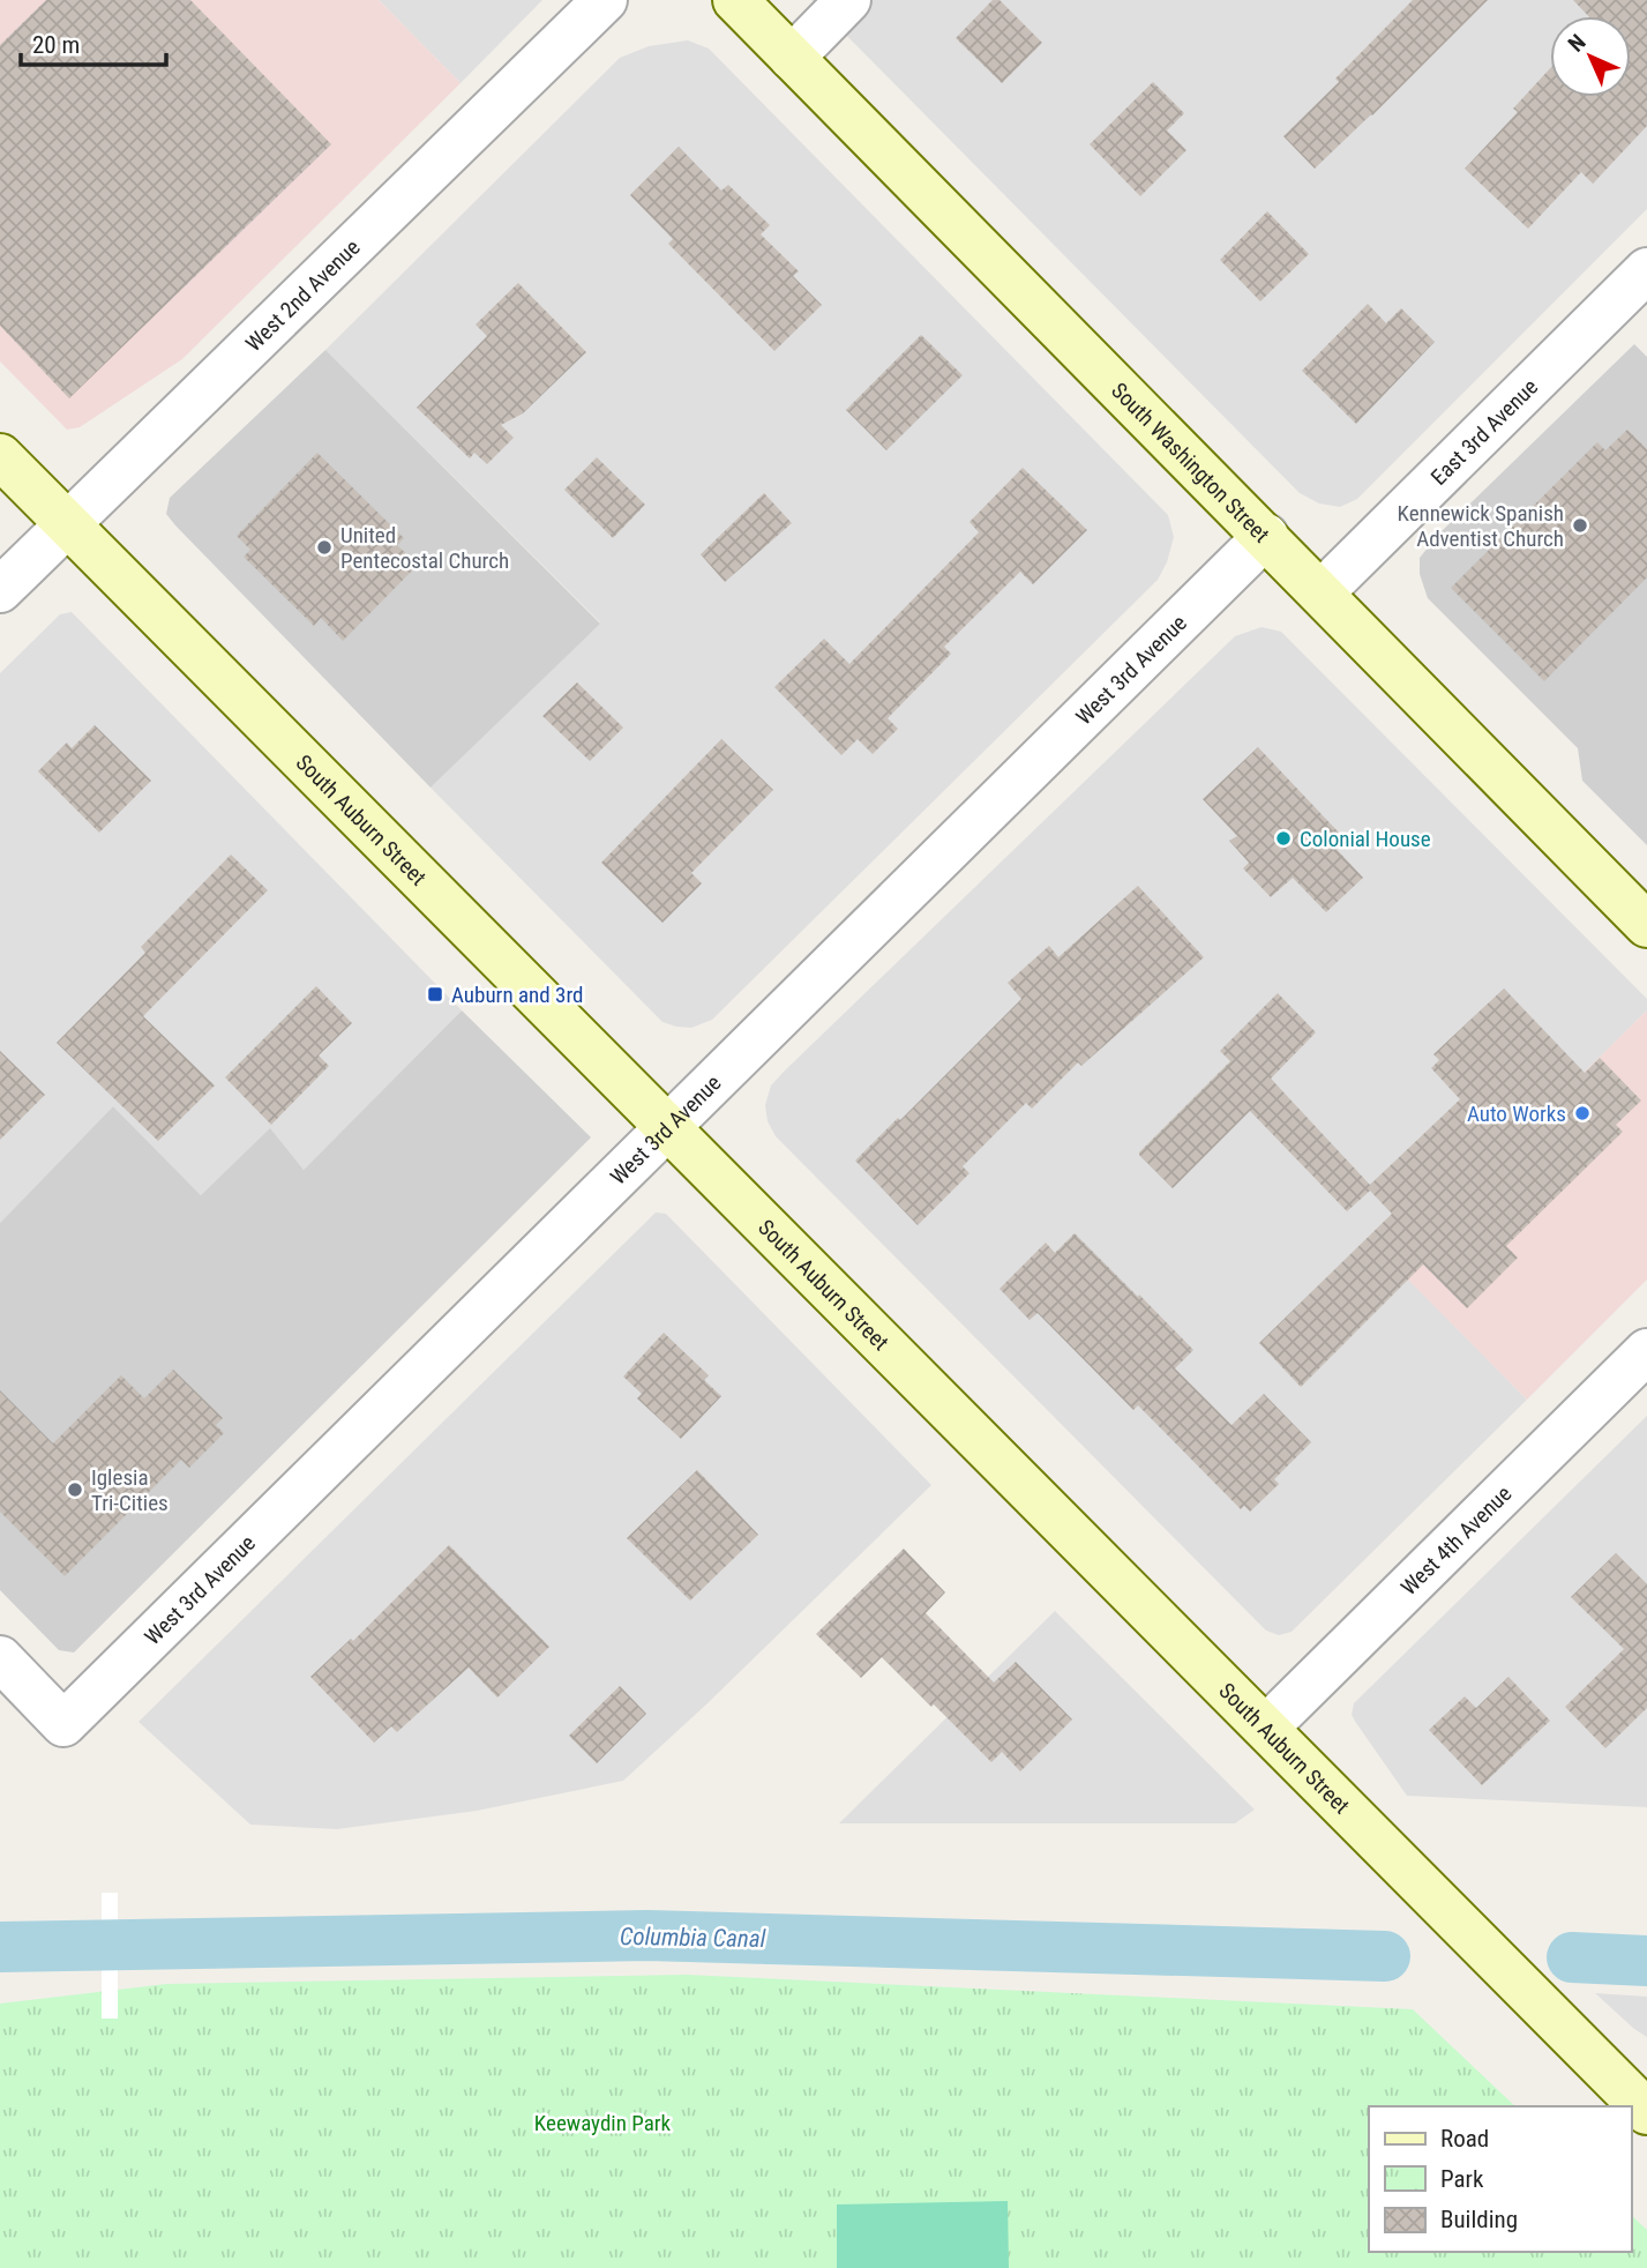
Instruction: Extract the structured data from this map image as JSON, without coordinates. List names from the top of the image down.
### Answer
{
  "streets": {
    "street": [
      "West 2nd Avenue",
      "East 3rd Avenue",
      "South Washington Street",
      "West 3rd Avenue",
      "South Auburn Street",
      "West 4th Avenue"
    ]
  },
  "crossings": [
    ["West 2nd Avenue", "South Auburn Street"],
    ["East 3rd Avenue", "South Washington Street"],
    ["South Washington Street", "West 3rd Avenue"],
    ["West 3rd Avenue", "South Auburn Street"],
    ["South Auburn Street", "West 4th Avenue"]
  ],
  "water": ["Columbia Canal"],
  "parks": ["Keewaydin Park"],
  "places": {
    "other": [
      "Kennewick Spanish Adventist Church",
      "United Pentecostal Church",
      "Colonial House",
      "Auto Works",
      "Iglesia Tri-Cities"
    ],
    "transit": ["Auburn and 3rd"]
  },
  "legend": ["Road", "Park", "Building"],
  "scale_bar": "20 m",
  "north": "top left"
}
